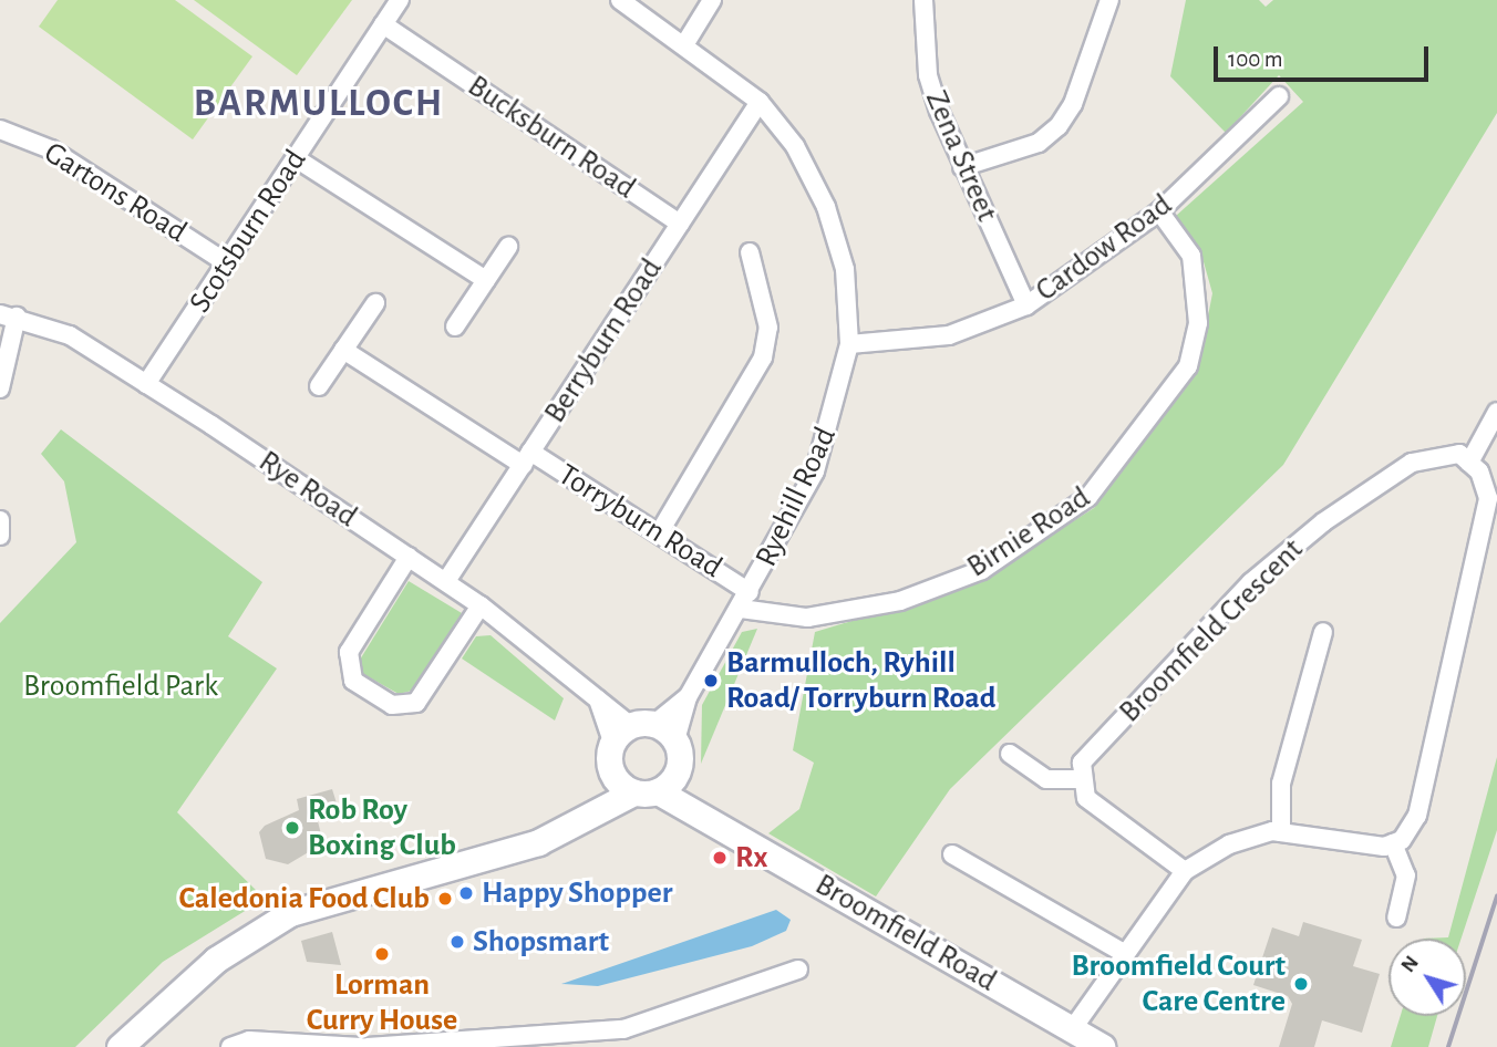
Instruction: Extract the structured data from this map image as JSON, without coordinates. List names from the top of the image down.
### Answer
{
  "streets": {
    "street": [
      "Bucksburn Road",
      "Zena Street",
      "Gartons Road",
      "Scotsburn Road",
      "Cardow Road",
      "Berryburn Road",
      "Rye Road",
      "Ryehill Road",
      "Torryburn Road",
      "Birnie Road",
      "Broomfield Crescent",
      "Broomfield Road"
    ]
  },
  "crossings": [
    ["Bucksburn Road", "Scotsburn Road"],
    ["Bucksburn Road", "Berryburn Road"],
    ["Zena Street", "Cardow Road"],
    ["Gartons Road", "Scotsburn Road"],
    ["Scotsburn Road", "Rye Road"],
    ["Cardow Road", "Ryehill Road"],
    ["Cardow Road", "Birnie Road"],
    ["Berryburn Road", "Rye Road"],
    ["Berryburn Road", "Ryehill Road"],
    ["Berryburn Road", "Torryburn Road"],
    ["Rye Road", "Ryehill Road"],
    ["Ryehill Road", "Torryburn Road"],
    ["Ryehill Road", "Birnie Road"],
    ["Ryehill Road", "Broomfield Road"]
  ],
  "districts": ["BARMULLOCH"],
  "parks": ["Broomfield Park"],
  "places": [
    "Barmulloch, Ryhill Road/ Torryburn Road",
    "Rob Roy Boxing Club",
    "Rx",
    "Happy Shopper",
    "Caledonia Food Club",
    "Shopsmart",
    "Lorman Curry House",
    "Broomfield Court Care Centre"
  ],
  "scale_bar": "100 m",
  "north": "top left"
}
